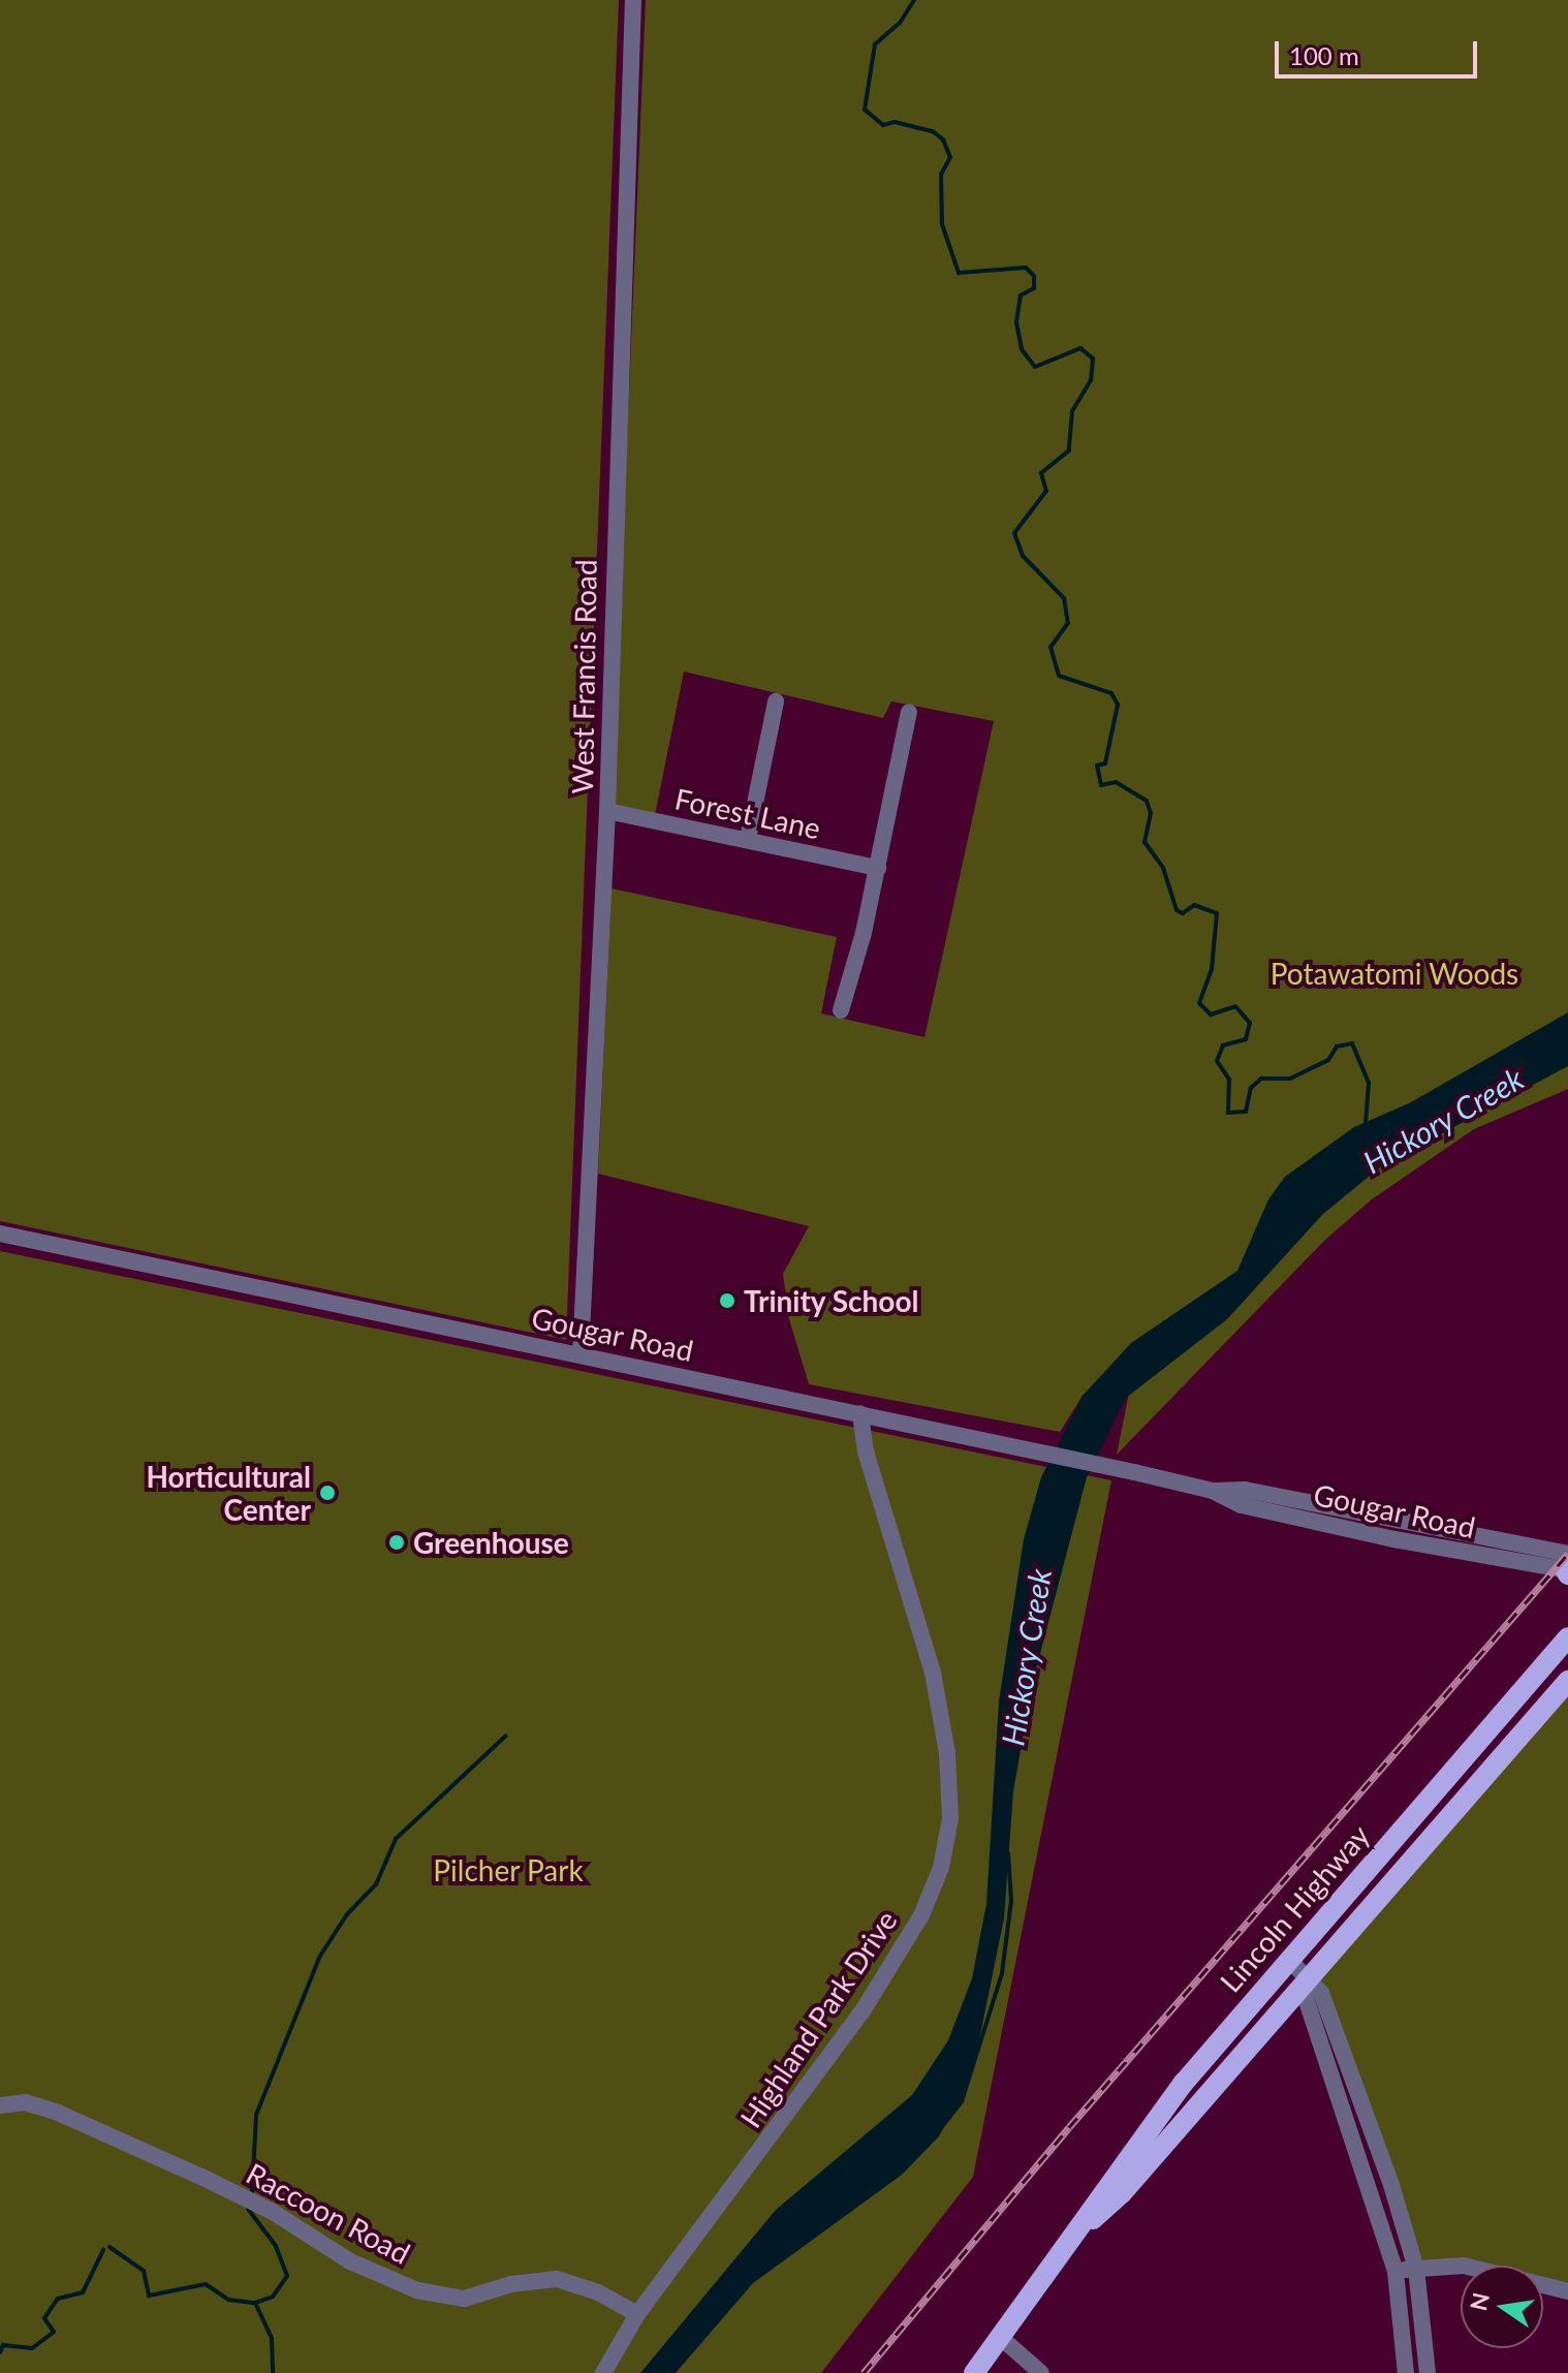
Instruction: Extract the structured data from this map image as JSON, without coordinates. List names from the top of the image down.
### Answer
{
  "streets": {
    "main road": ["Lincoln Highway"],
    "street": [
      "West Francis Road",
      "Forest Lane",
      "Gougar Road",
      "Highland Park Drive",
      "Raccoon Road"
    ]
  },
  "crossings": [
    ["West Francis Road", "Forest Lane"],
    ["West Francis Road", "Gougar Road"],
    ["Gougar Road", "Highland Park Drive"],
    ["Highland Park Drive", "Raccoon Road"]
  ],
  "water": ["Hickory Creek"],
  "parks": ["Potawatomi Woods", "Pilcher Park"],
  "places": ["Trinity School", "Horticultural Center", "Greenhouse"],
  "scale_bar": "100 m",
  "north": "left"
}
